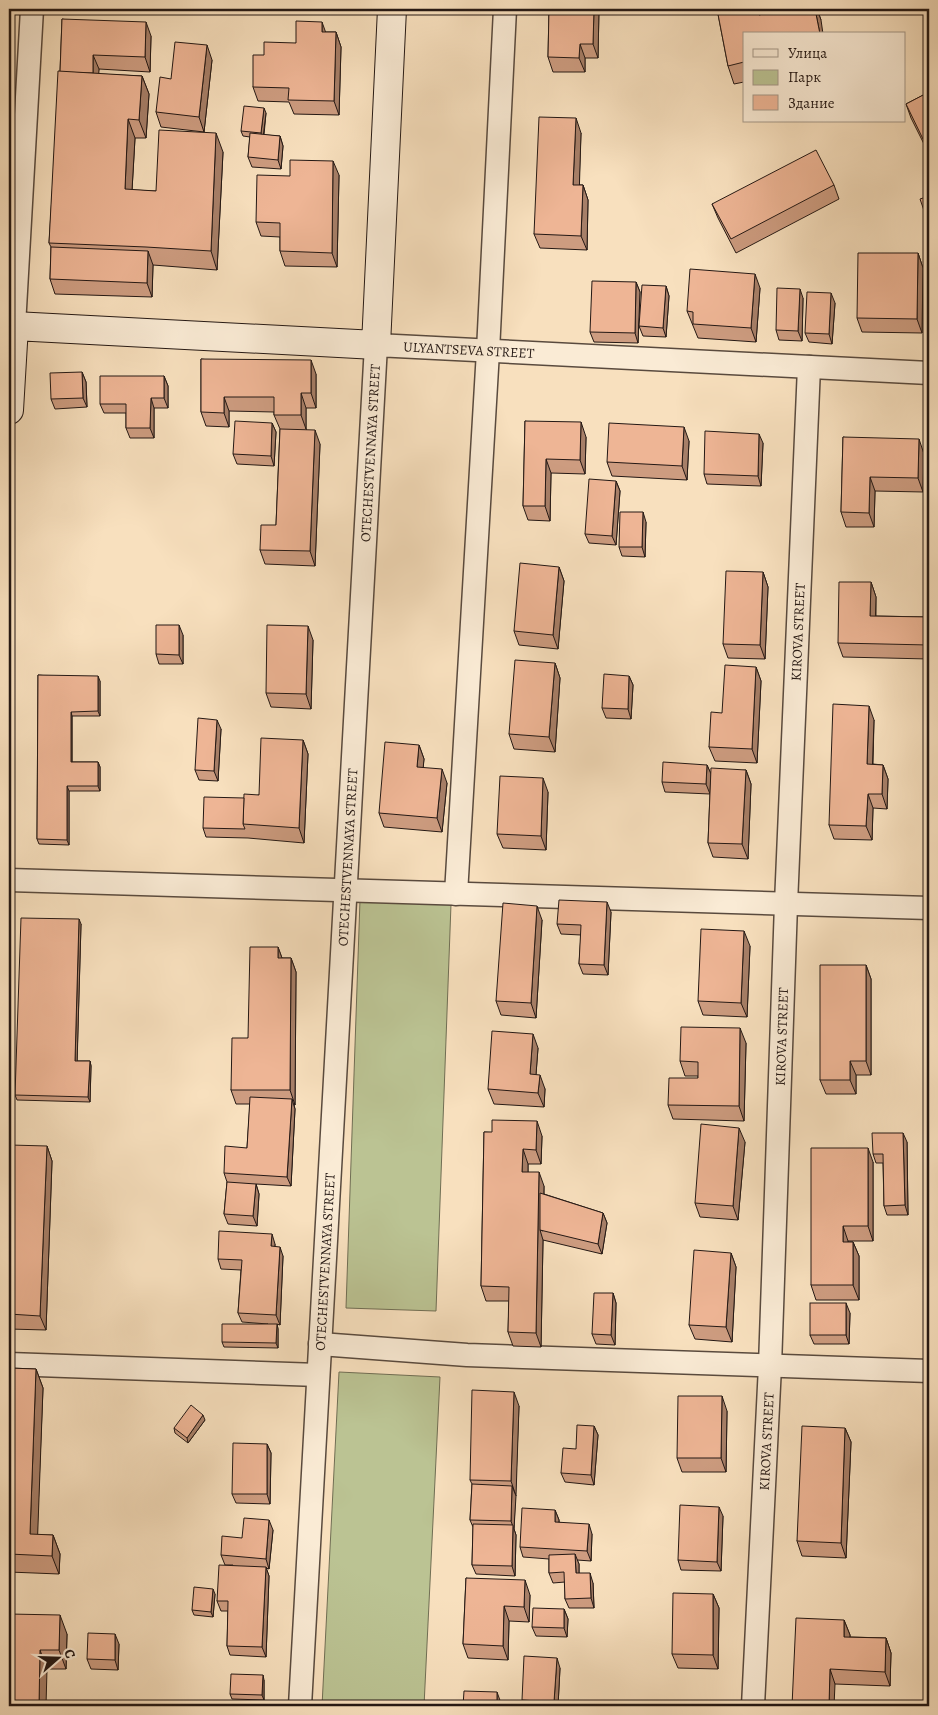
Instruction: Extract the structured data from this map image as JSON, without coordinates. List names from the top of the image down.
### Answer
{
  "streets": {
    "street": ["ULYANTSEVA STREET", "OTECHESTVENNAYA STREET", "KIROVA STREET"]
  },
  "crossings": [
    ["ULYANTSEVA STREET", "OTECHESTVENNAYA STREET"],
    ["ULYANTSEVA STREET", "KIROVA STREET"]
  ],
  "legend": ["Улица", "Парк", "Здание"],
  "north": "right"
}
